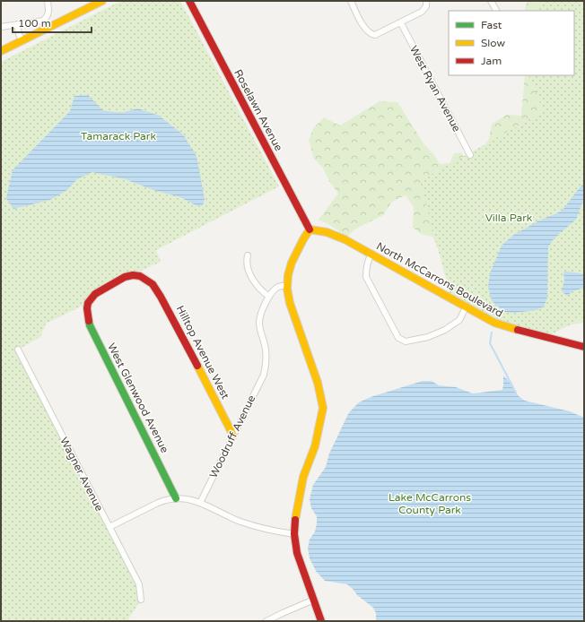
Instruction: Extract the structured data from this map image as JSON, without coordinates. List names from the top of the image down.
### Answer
{
  "streets": {
    "street": [
      "West Ryan Avenue",
      "Roselawn Avenue",
      "North McCarrons Boulevard",
      "Hilltop Avenue West",
      "West Glenwood Avenue",
      "Woodruff Avenue",
      "Wagner Avenue"
    ]
  },
  "crossings": [
    ["Roselawn Avenue", "North McCarrons Boulevard"],
    ["Hilltop Avenue West", "West Glenwood Avenue"],
    ["Hilltop Avenue West", "Woodruff Avenue"]
  ],
  "parks": ["Tamarack Park", "Villa Park", "Lake McCarrons County Park"],
  "legend": ["Fast", "Slow", "Jam"],
  "scale_bar": "100 m"
}
